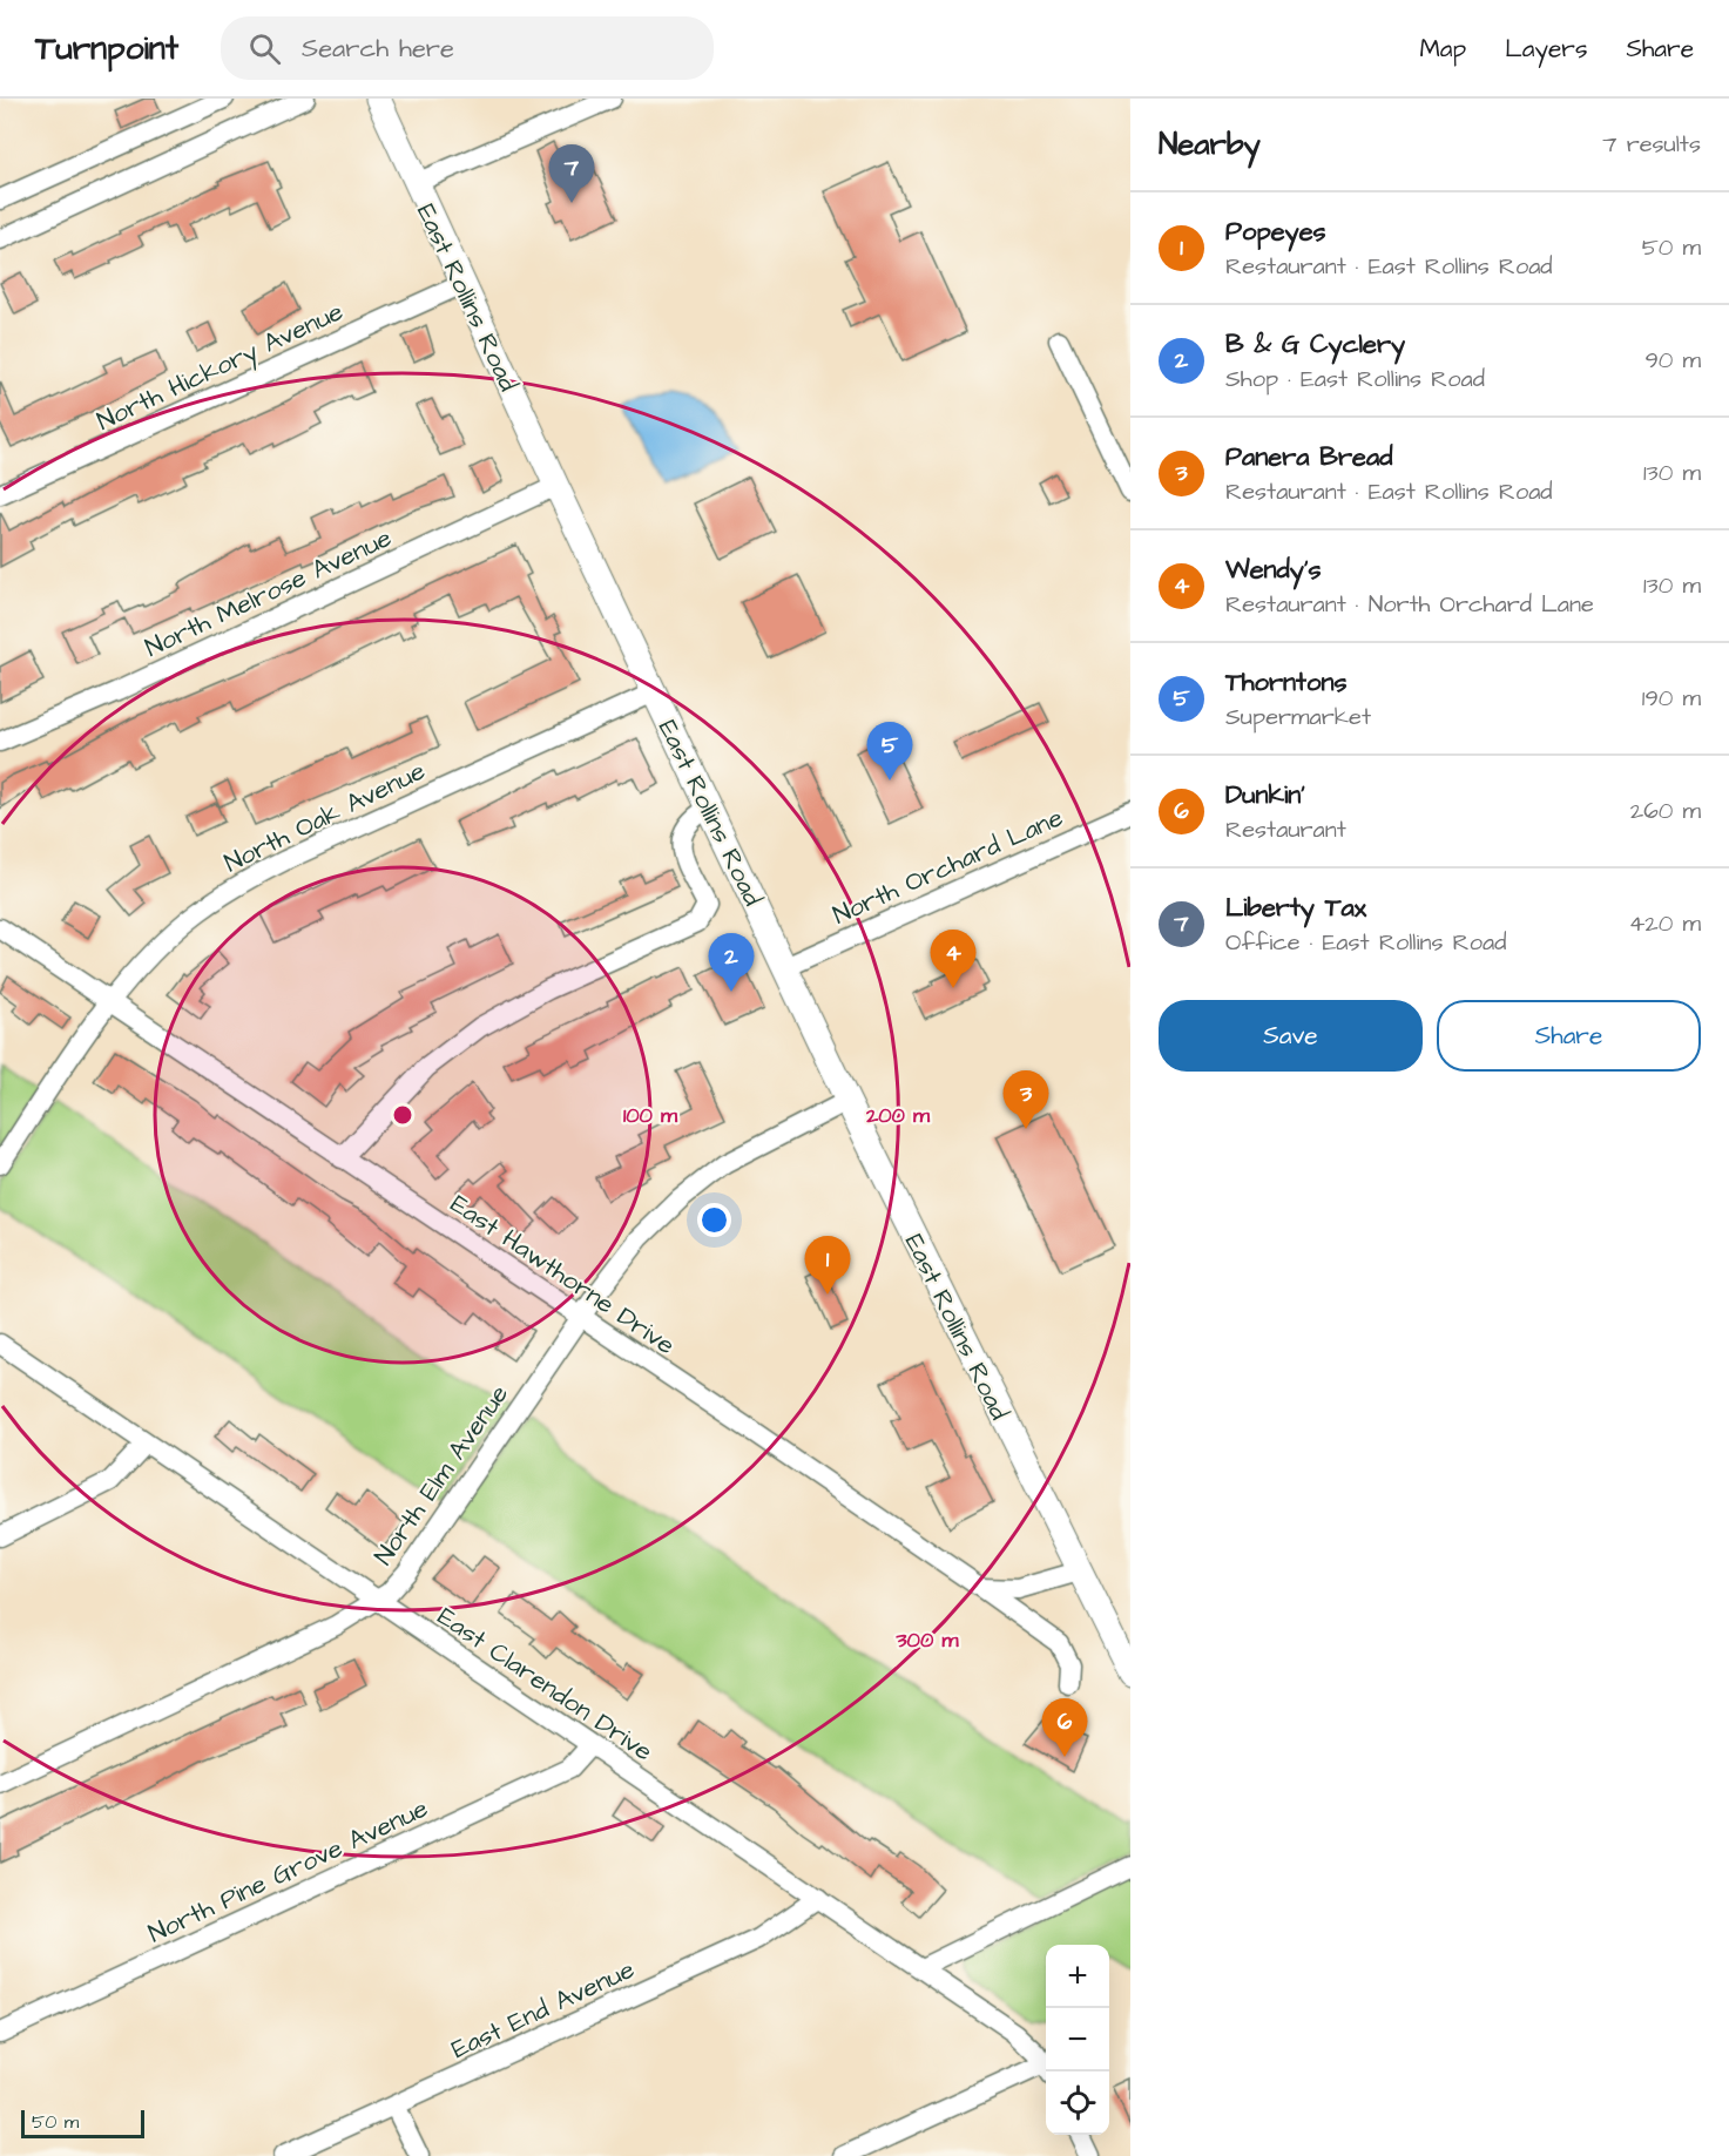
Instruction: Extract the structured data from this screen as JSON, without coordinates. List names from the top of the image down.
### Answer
{
  "streets": {
    "main road": ["East Rollins Road"],
    "street": [
      "North Hickory Avenue",
      "North Melrose Avenue",
      "North Oak Avenue",
      "North Orchard Lane",
      "East Hawthorne Drive",
      "North Elm Avenue",
      "East Clarendon Drive",
      "North Pine Grove Avenue",
      "East End Avenue"
    ]
  },
  "crossings": [
    ["East Rollins Road", "North Hickory Avenue"],
    ["East Rollins Road", "North Melrose Avenue"],
    ["East Rollins Road", "North Oak Avenue"],
    ["East Rollins Road", "North Orchard Lane"],
    ["East Rollins Road", "North Elm Avenue"],
    ["North Oak Avenue", "East Hawthorne Drive"],
    ["East Hawthorne Drive", "North Elm Avenue"],
    ["North Elm Avenue", "East Clarendon Drive"],
    ["East Clarendon Drive", "North Pine Grove Avenue"],
    ["East Clarendon Drive", "East End Avenue"]
  ],
  "scale_bar": "50 m",
  "page": {
    "header": "Turnpoint",
    "search": "Search here",
    "nav": ["Map", "Layers", "Share"],
    "heading": ["Nearby", "7 results"],
    "pins": [
      "7",
      "5",
      "4",
      "2",
      "3",
      "1",
      "6"
    ],
    "list": [
      {
        "mark": "1",
        "name": "Popeyes",
        "note": "Restaurant · East Rollins Road",
        "value": "50 m"
      },
      {
        "mark": "2",
        "name": "B & G Cyclery",
        "note": "Shop · East Rollins Road",
        "value": "90 m"
      },
      {
        "mark": "3",
        "name": "Panera Bread",
        "note": "Restaurant · East Rollins Road",
        "value": "130 m"
      },
      {
        "mark": "4",
        "name": "Wendy's",
        "note": "Restaurant · North Orchard Lane",
        "value": "130 m"
      },
      {
        "mark": "5",
        "name": "Thorntons",
        "note": "Supermarket",
        "value": "190 m"
      },
      {
        "mark": "6",
        "name": "Dunkin'",
        "note": "Restaurant",
        "value": "260 m"
      },
      {
        "mark": "7",
        "name": "Liberty Tax",
        "note": "Office · East Rollins Road",
        "value": "420 m"
      }
    ],
    "buttons": ["Save", "Share"],
    "map_buttons": ["+", "−"],
    "scale": "50 m"
  },
  "rings": ["100 m", "200 m", "300 m"]
}
